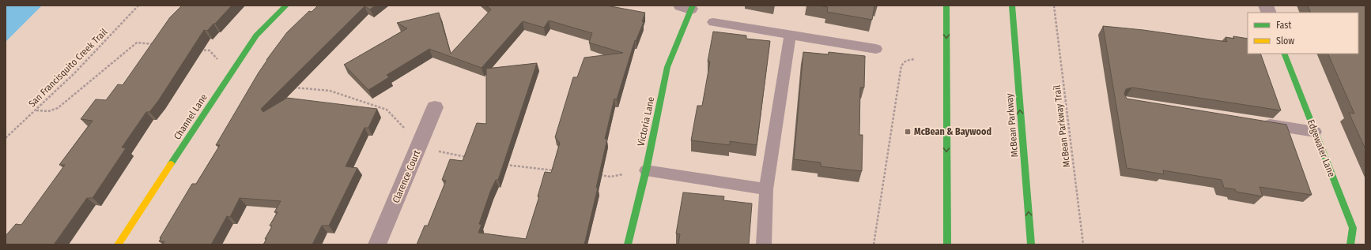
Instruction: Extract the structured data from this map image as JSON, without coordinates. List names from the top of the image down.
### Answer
{
  "streets": {
    "street": [
      "Channel Lane",
      "Victoria Lane",
      "McBean Parkway",
      "Edgewater Lane",
      "Clarence Court"
    ],
    "path": ["San Francisquito Creek Trail", "McBean Parkway Trail"]
  },
  "one_way": ["McBean Parkway"],
  "places": {
    "transit": ["McBean & Baywood"]
  },
  "legend": ["Fast", "Slow"]
}
